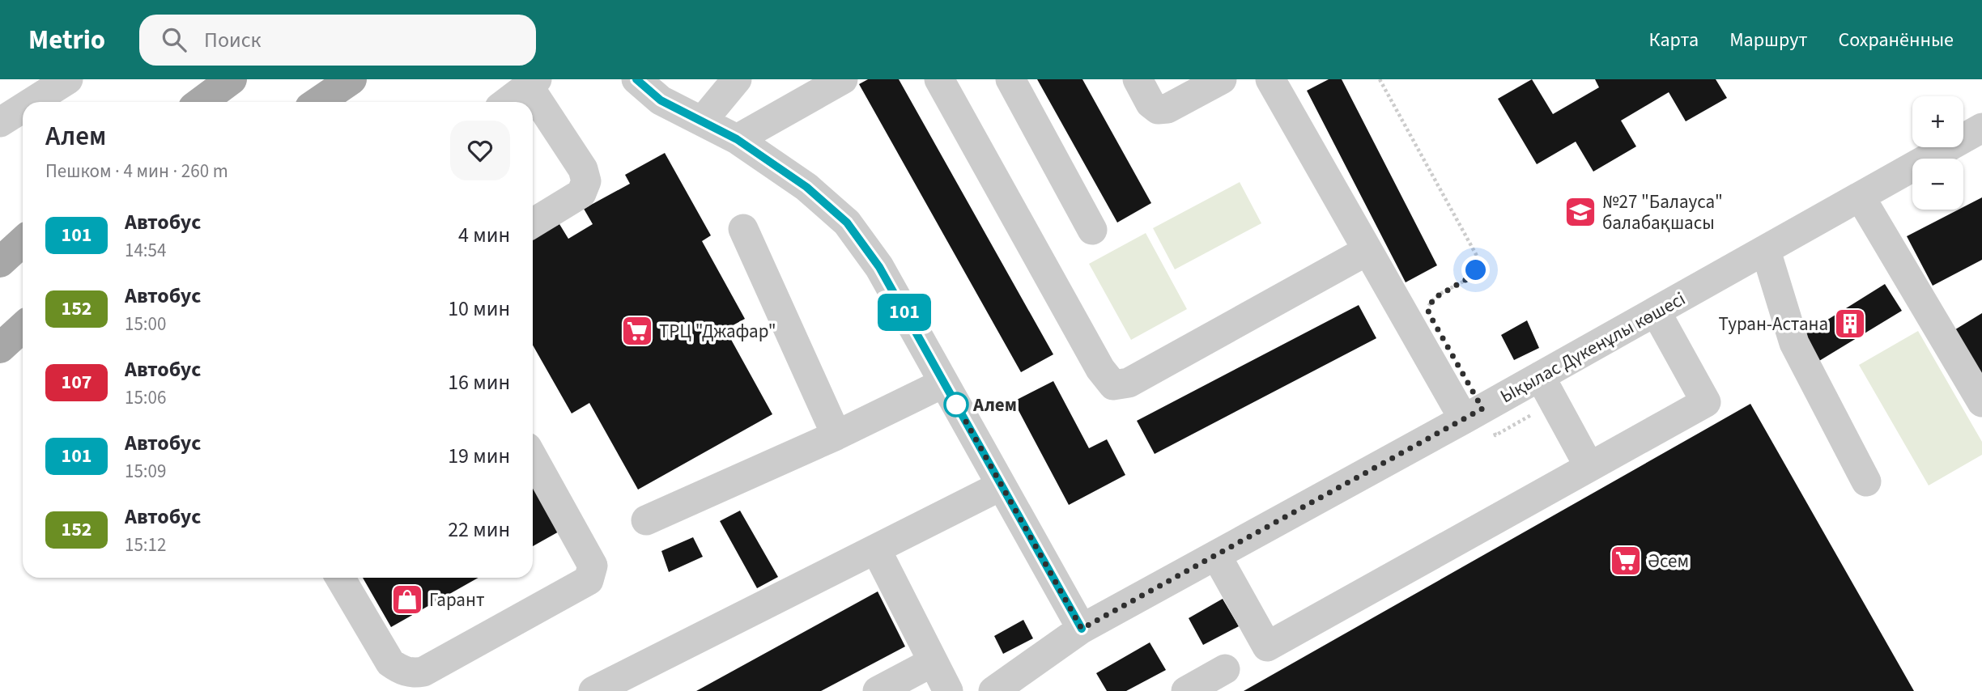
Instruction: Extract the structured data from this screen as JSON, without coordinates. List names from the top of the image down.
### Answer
{
  "streets": {
    "street": ["Ықылас Дүкенұлы көшесі"]
  },
  "places": {
    "school or university": ["№27 \"Балауса\" балабақшасы"],
    "building": ["Туран-Астана"],
    "supermarket": ["ТРЦ \"Джафар\"", "Әсем"],
    "other": ["Алем"],
    "shop": ["Гарант"]
  },
  "lines": ["bus line 101"],
  "page": {
    "header": "Metrio",
    "search": "Поиск",
    "nav": ["Карта", "Маршрут", "Сохранённые"],
    "on_map": "101",
    "map_buttons": ["+", "−"],
    "heading": ["Алем", "Пешком · 4 мин · 260 m"],
    "list": [
      {
        "mark": "101",
        "name": "Автобус",
        "note": "14:54",
        "value": "4 мин"
      },
      {
        "mark": "152",
        "name": "Автобус",
        "note": "15:00",
        "value": "10 мин"
      },
      {
        "mark": "107",
        "name": "Автобус",
        "note": "15:06",
        "value": "16 мин"
      },
      {
        "mark": "101",
        "name": "Автобус",
        "note": "15:09",
        "value": "19 мин"
      },
      {
        "mark": "152",
        "name": "Автобус",
        "note": "15:12",
        "value": "22 мин"
      }
    ]
  }
}
